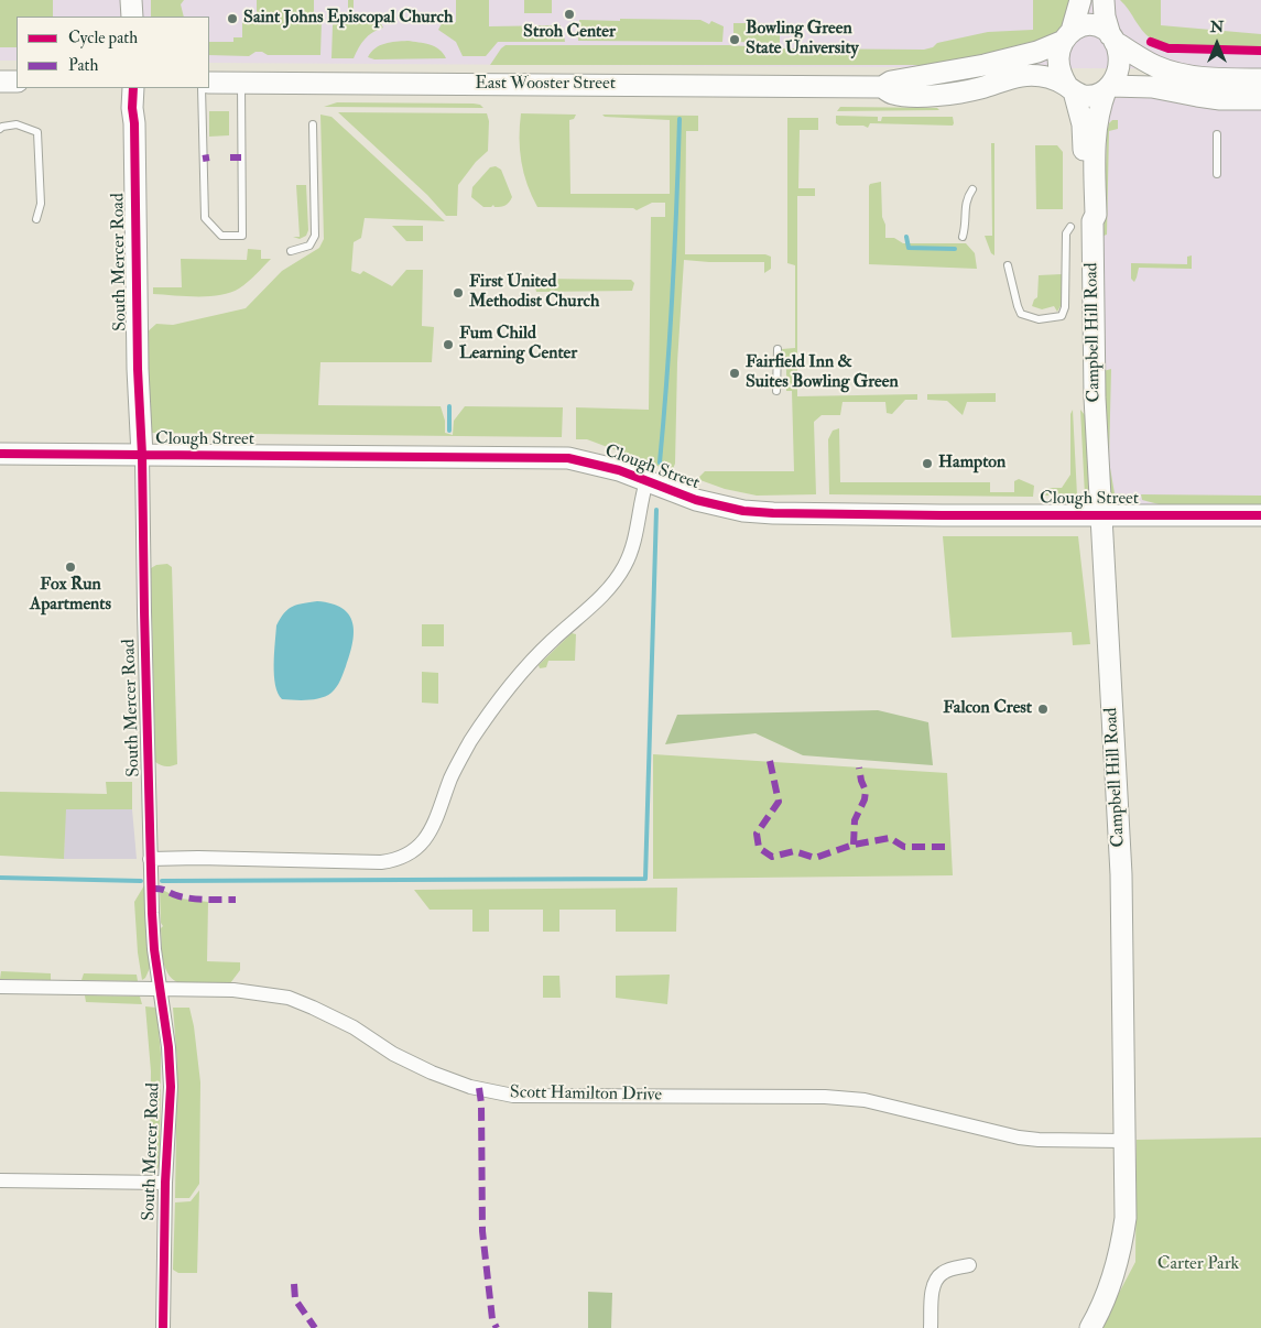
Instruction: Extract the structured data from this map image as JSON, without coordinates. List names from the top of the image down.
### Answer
{
  "streets": {
    "main road": [
      "East Wooster Street",
      "South Mercer Road",
      "Campbell Hill Road",
      "Clough Street"
    ],
    "street": ["Scott Hamilton Drive"]
  },
  "crossings": [
    ["East Wooster Street", "Campbell Hill Road"],
    ["South Mercer Road", "Clough Street"],
    ["South Mercer Road", "Scott Hamilton Drive"],
    ["Campbell Hill Road", "Clough Street"],
    ["Campbell Hill Road", "Scott Hamilton Drive"]
  ],
  "parks": ["Carter Park"],
  "places": [
    "Stroh Center",
    "Saint Johns Episcopal Church",
    "Bowling Green State University",
    "First United Methodist Church",
    "Fum Child Learning Center",
    "Fairfield Inn & Suites Bowling Green",
    "Hampton",
    "Fox Run Apartments",
    "Falcon Crest"
  ],
  "legend": ["Cycle path", "Path"],
  "north": "top"
}
